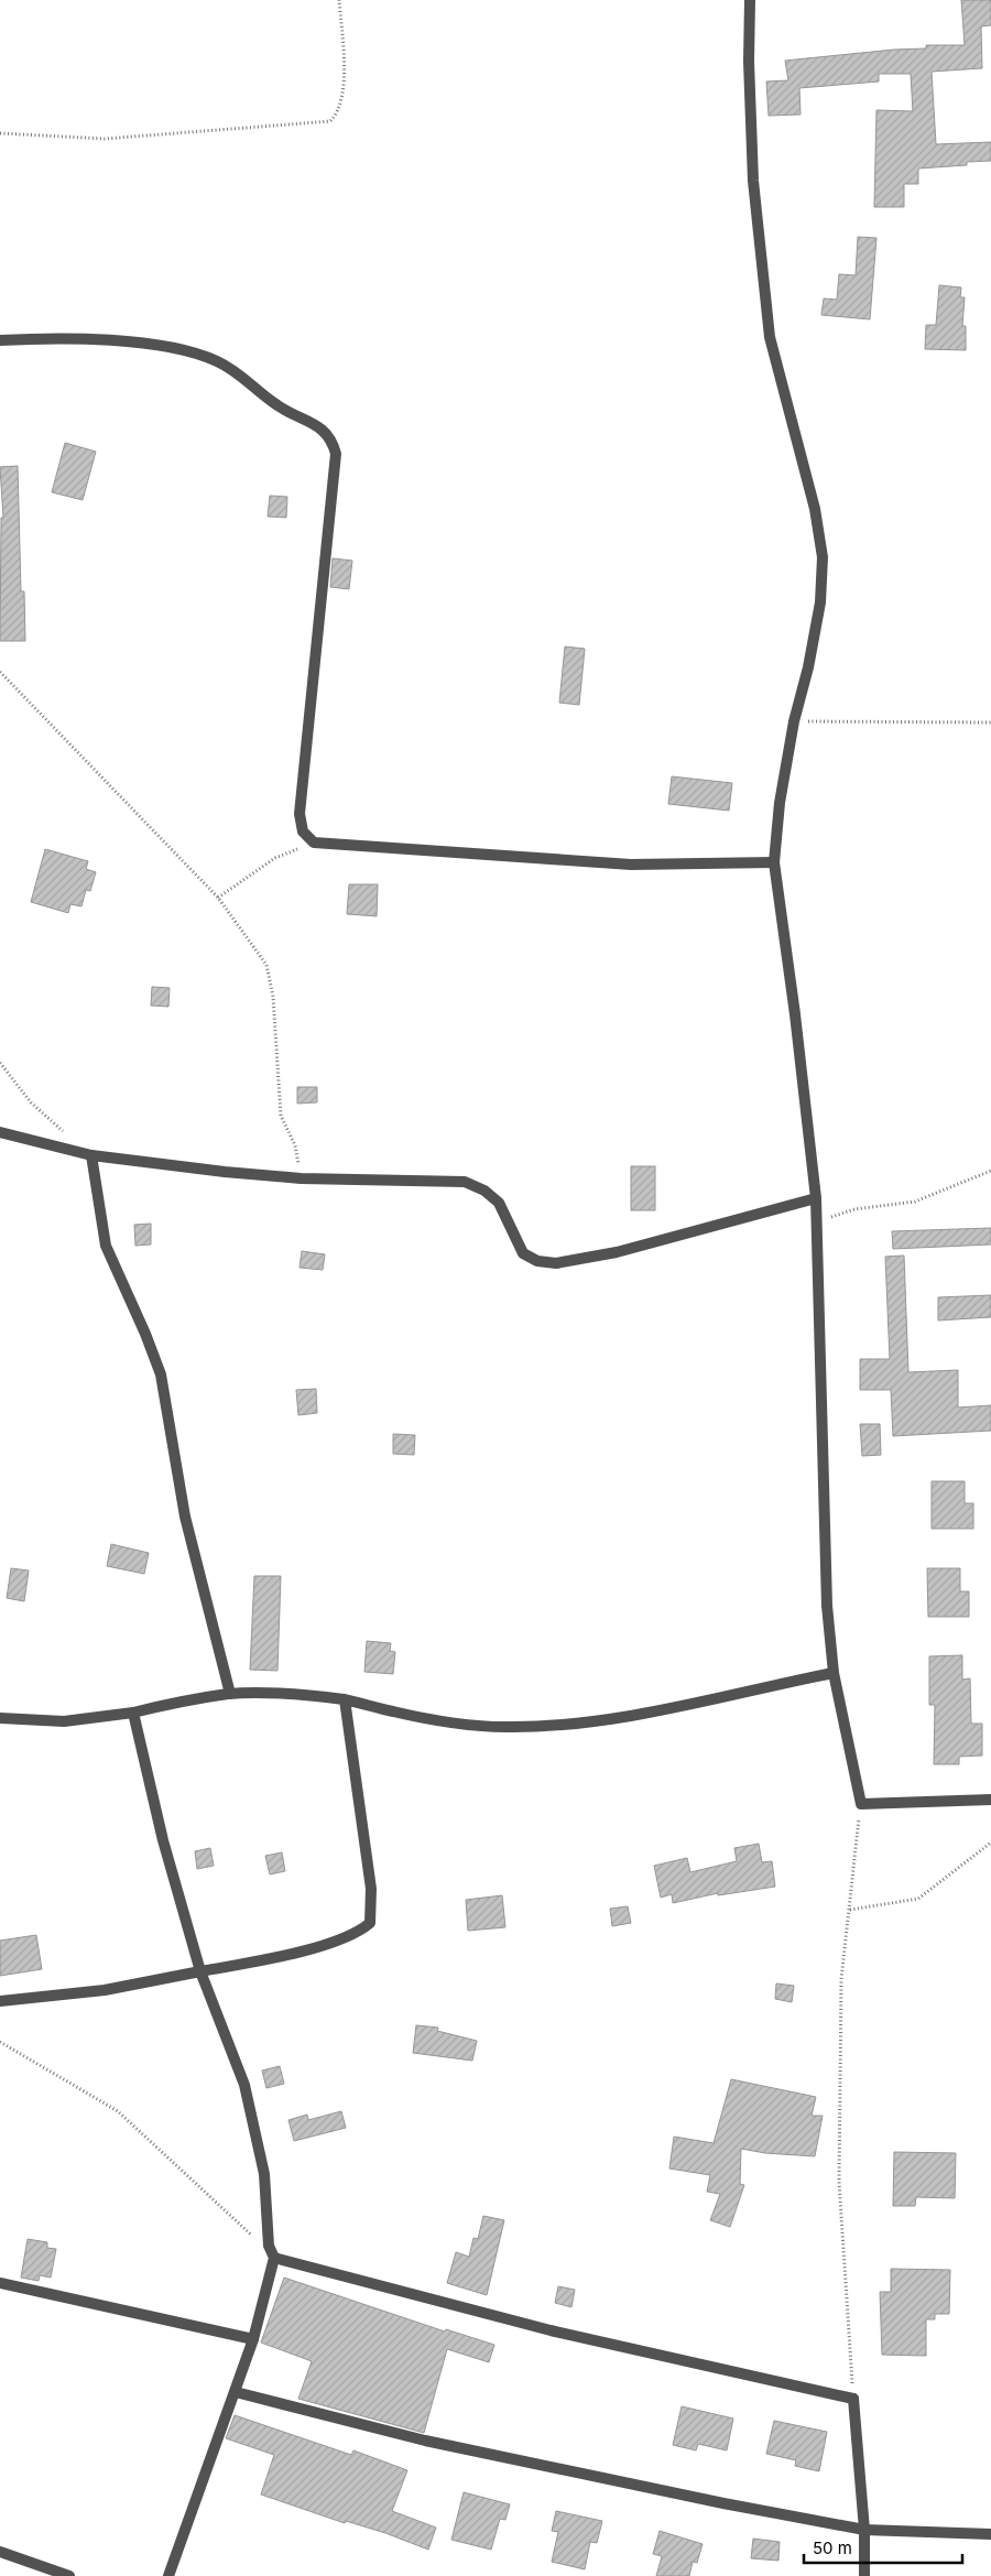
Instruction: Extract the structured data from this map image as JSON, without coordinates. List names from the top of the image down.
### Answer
{
  "scale_bar": "50 m"
}
